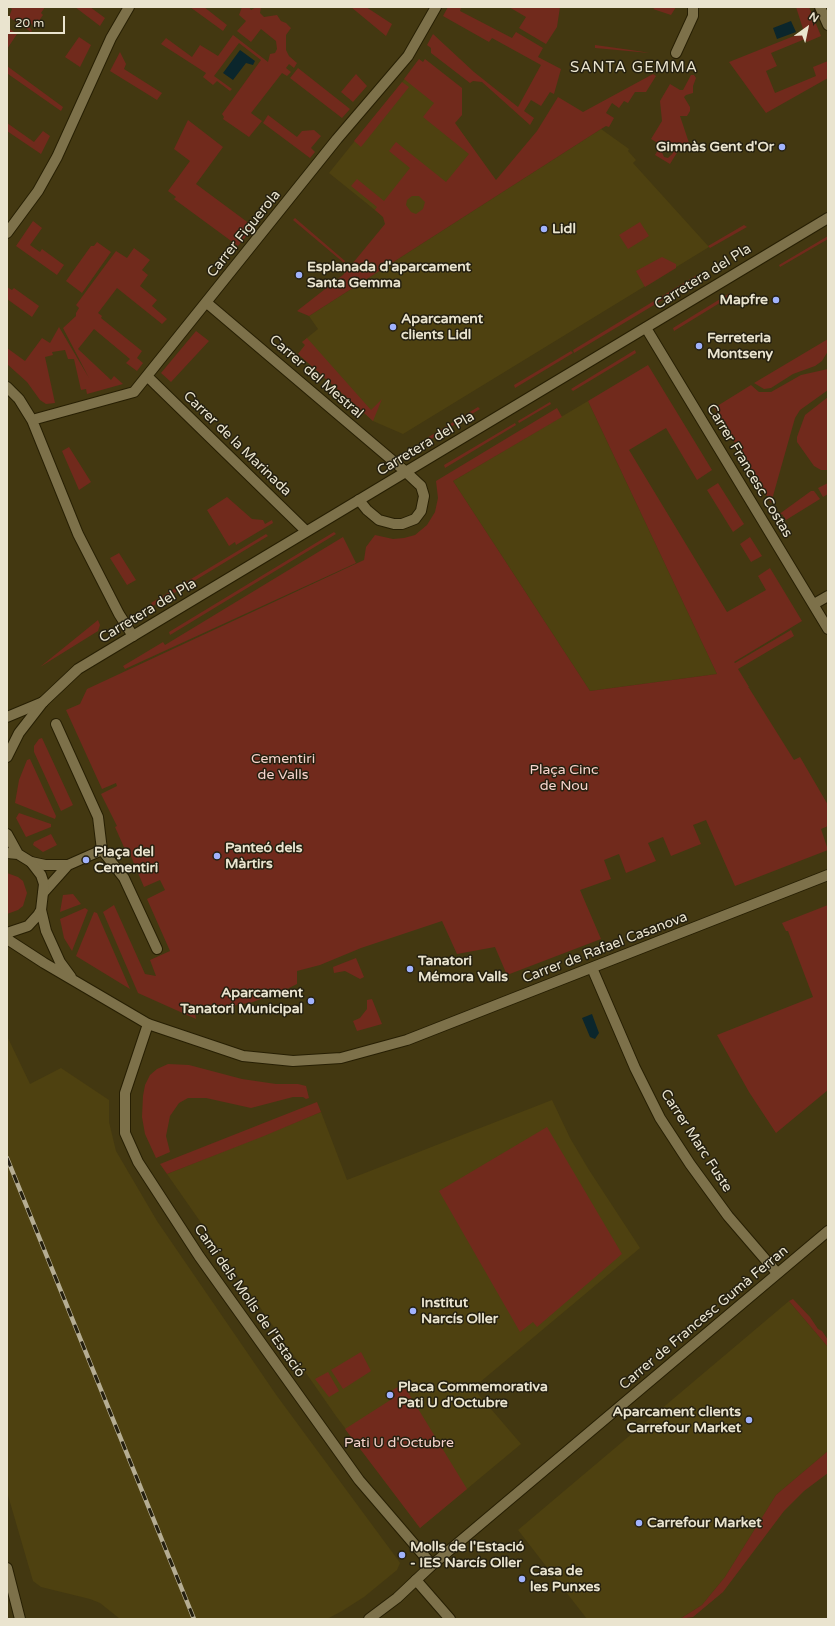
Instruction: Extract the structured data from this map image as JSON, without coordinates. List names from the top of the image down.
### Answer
{
  "streets": {
    "street": [
      "Carrer Figuerola",
      "Carretera del Pla",
      "Carrer del Mestral",
      "Carrer de la Marinada",
      "Carrer Francesc Costas",
      "Carrer de Rafael Casanova",
      "Carrer Marc Fuste",
      "Camí dels Molls de l'Estació",
      "Carrer de Francesc Gumà Ferran"
    ]
  },
  "crossings": [
    ["Carrer Figuerola", "Carrer del Mestral"],
    ["Carrer Figuerola", "Carrer de la Marinada"],
    ["Carretera del Pla", "Carrer del Mestral"],
    ["Carretera del Pla", "Carrer de la Marinada"],
    ["Carretera del Pla", "Carrer Francesc Costas"],
    ["Carrer de Rafael Casanova", "Carrer Marc Fuste"],
    ["Carrer de Rafael Casanova", "Camí dels Molls de l'Estació"],
    ["Carrer Marc Fuste", "Carrer de Francesc Gumà Ferran"],
    ["Camí dels Molls de l'Estació", "Carrer de Francesc Gumà Ferran"]
  ],
  "districts": ["SANTA GEMMA"],
  "parks": ["Cementiri de Valls", "Plaça Cinc de Nou", "Pati U d'Octubre"],
  "places": [
    "Gimnàs Gent d'Or",
    "Lidl",
    "Esplanada d'aparcament Santa Gemma",
    "Mapfre",
    "Aparcament clients Lidl",
    "Ferreteria Montseny",
    "Panteó dels Màrtirs",
    "Plaça del Cementiri",
    "Tanatori Mémora Valls",
    "Aparcament Tanatori Municipal",
    "Institut Narcís Oller",
    "Placa Commemorativa Pati U d'Octubre",
    "Aparcament clients Carrefour Market",
    "Carrefour Market",
    "Molls de l'Estació - IES Narcís Oller",
    "Casa de les Punxes"
  ],
  "scale_bar": "20 m",
  "north": "top right"
}
